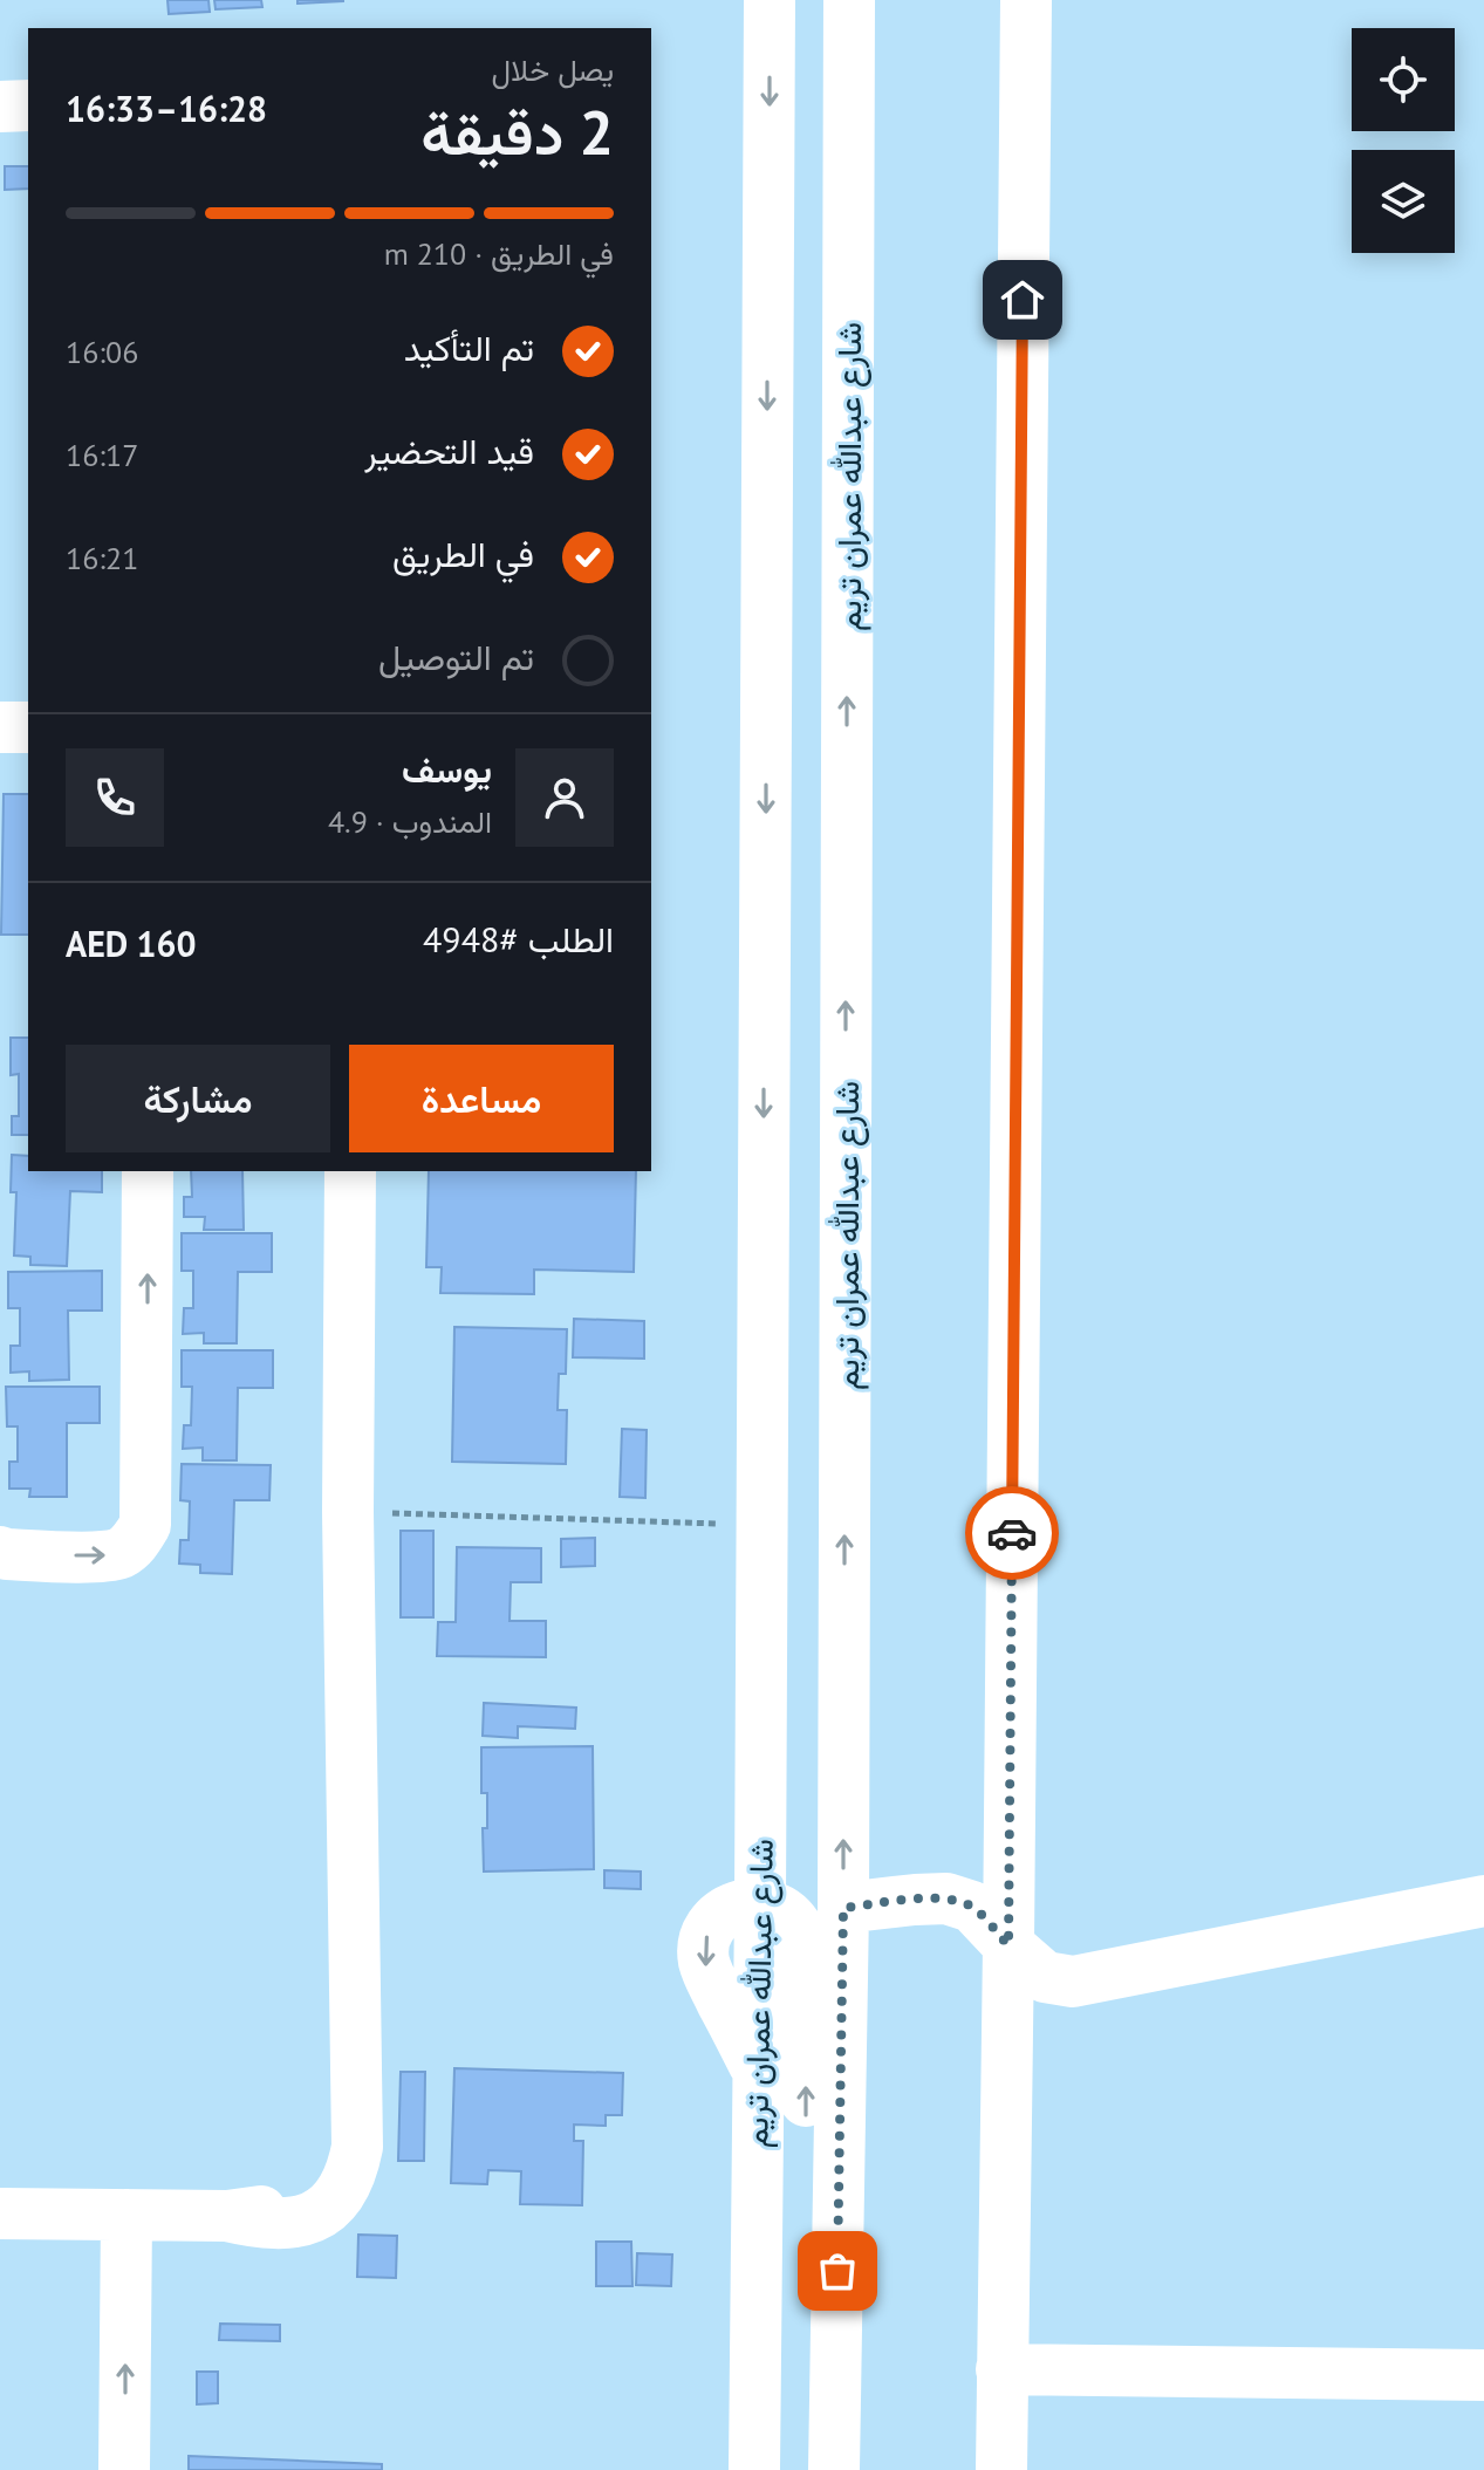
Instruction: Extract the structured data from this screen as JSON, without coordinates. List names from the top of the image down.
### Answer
{
  "streets": {
    "street": ["شارع عبدالله عمران تريم"]
  },
  "page": {
    "heading": ["2 دقيقة", "يصل خلال", "16:28–16:33"],
    "panel": [
      "يوسف",
      "المندوب · 4.9",
      "الطلب #4948",
      "AED 160"
    ],
    "bar": "في الطريق · 210 m",
    "list": [
      ["تم التأكيد", "16:06"],
      ["قيد التحضير", "16:17"],
      ["في الطريق", "16:21"],
      "تم التوصيل"
    ],
    "buttons": ["مساعدة", "مشاركة"]
  }
}
